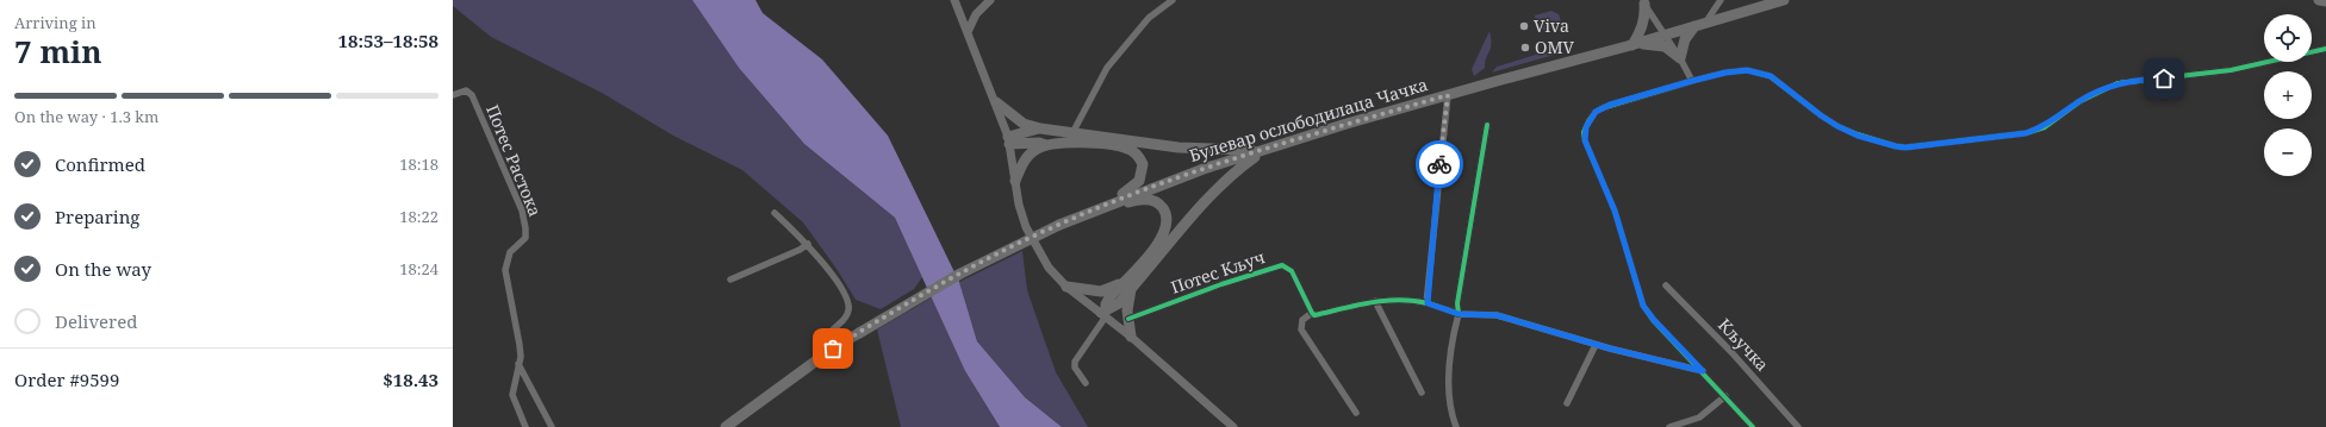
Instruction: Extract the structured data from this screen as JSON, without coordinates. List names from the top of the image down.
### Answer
{
  "streets": {
    "main road": ["Булевар ослободилаца Чачка"],
    "street": ["Потес Растока", "Потес Кључ", "Кључка"]
  },
  "places": ["Viva", "OMV"],
  "page": {
    "heading": ["7 min", "Arriving in", "18:53–18:58"],
    "panel": ["Order #9599", "$18.43"],
    "map_buttons": ["+", "−"],
    "bar": "On the way · 1.3 km",
    "list": [
      ["Confirmed", "18:18"],
      ["Preparing", "18:22"],
      ["On the way", "18:24"],
      "Delivered"
    ]
  }
}
